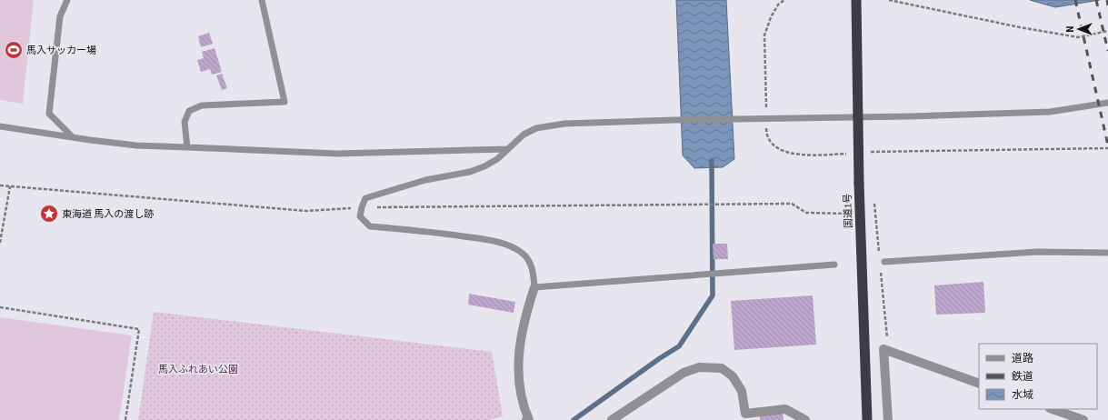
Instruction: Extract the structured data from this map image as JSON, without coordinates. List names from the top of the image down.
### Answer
{
  "streets": {
    "highway": ["国道1号"]
  },
  "parks": ["馬入ふれあい公園"],
  "places": {
    "sports": ["馬入サッカー場"],
    "place": ["東海道 馬入の渡し跡"]
  },
  "legend": ["道路", "鉄道", "水域"],
  "north": "left"
}
